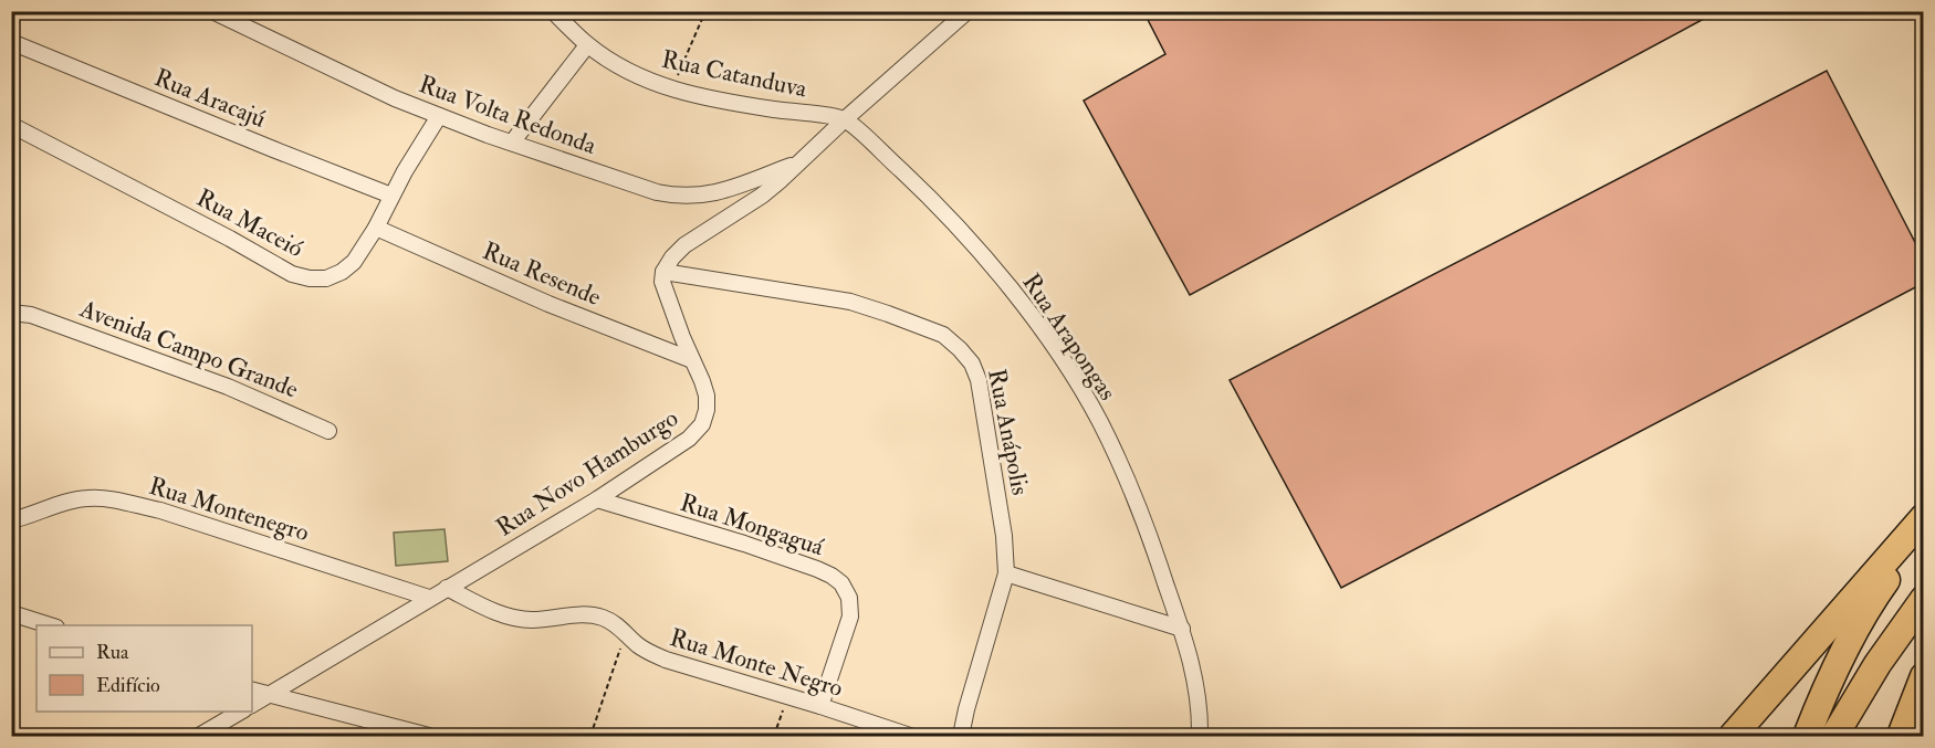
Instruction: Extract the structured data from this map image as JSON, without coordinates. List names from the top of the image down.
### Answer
{
  "streets": {
    "street": [
      "Rua Catanduva",
      "Rua Aracajú",
      "Rua Volta Redonda",
      "Rua Maceió",
      "Rua Resende",
      "Rua Arapongas",
      "Avenida Campo Grande",
      "Rua Anápolis",
      "Rua Novo Hamburgo",
      "Rua Montenegro",
      "Rua Mongaguá",
      "Rua Monte Negro"
    ]
  },
  "crossings": [
    ["Rua Catanduva", "Rua Arapongas"],
    ["Rua Aracajú", "Rua Maceió"],
    ["Rua Volta Redonda", "Rua Maceió"],
    ["Rua Maceió", "Rua Resende"],
    ["Rua Resende", "Rua Novo Hamburgo"],
    ["Rua Anápolis", "Rua Novo Hamburgo"],
    ["Rua Novo Hamburgo", "Rua Montenegro"],
    ["Rua Novo Hamburgo", "Rua Mongaguá"],
    ["Rua Novo Hamburgo", "Rua Monte Negro"],
    ["Rua Mongaguá", "Rua Monte Negro"]
  ],
  "legend": ["Rua", "Edifício"]
}
